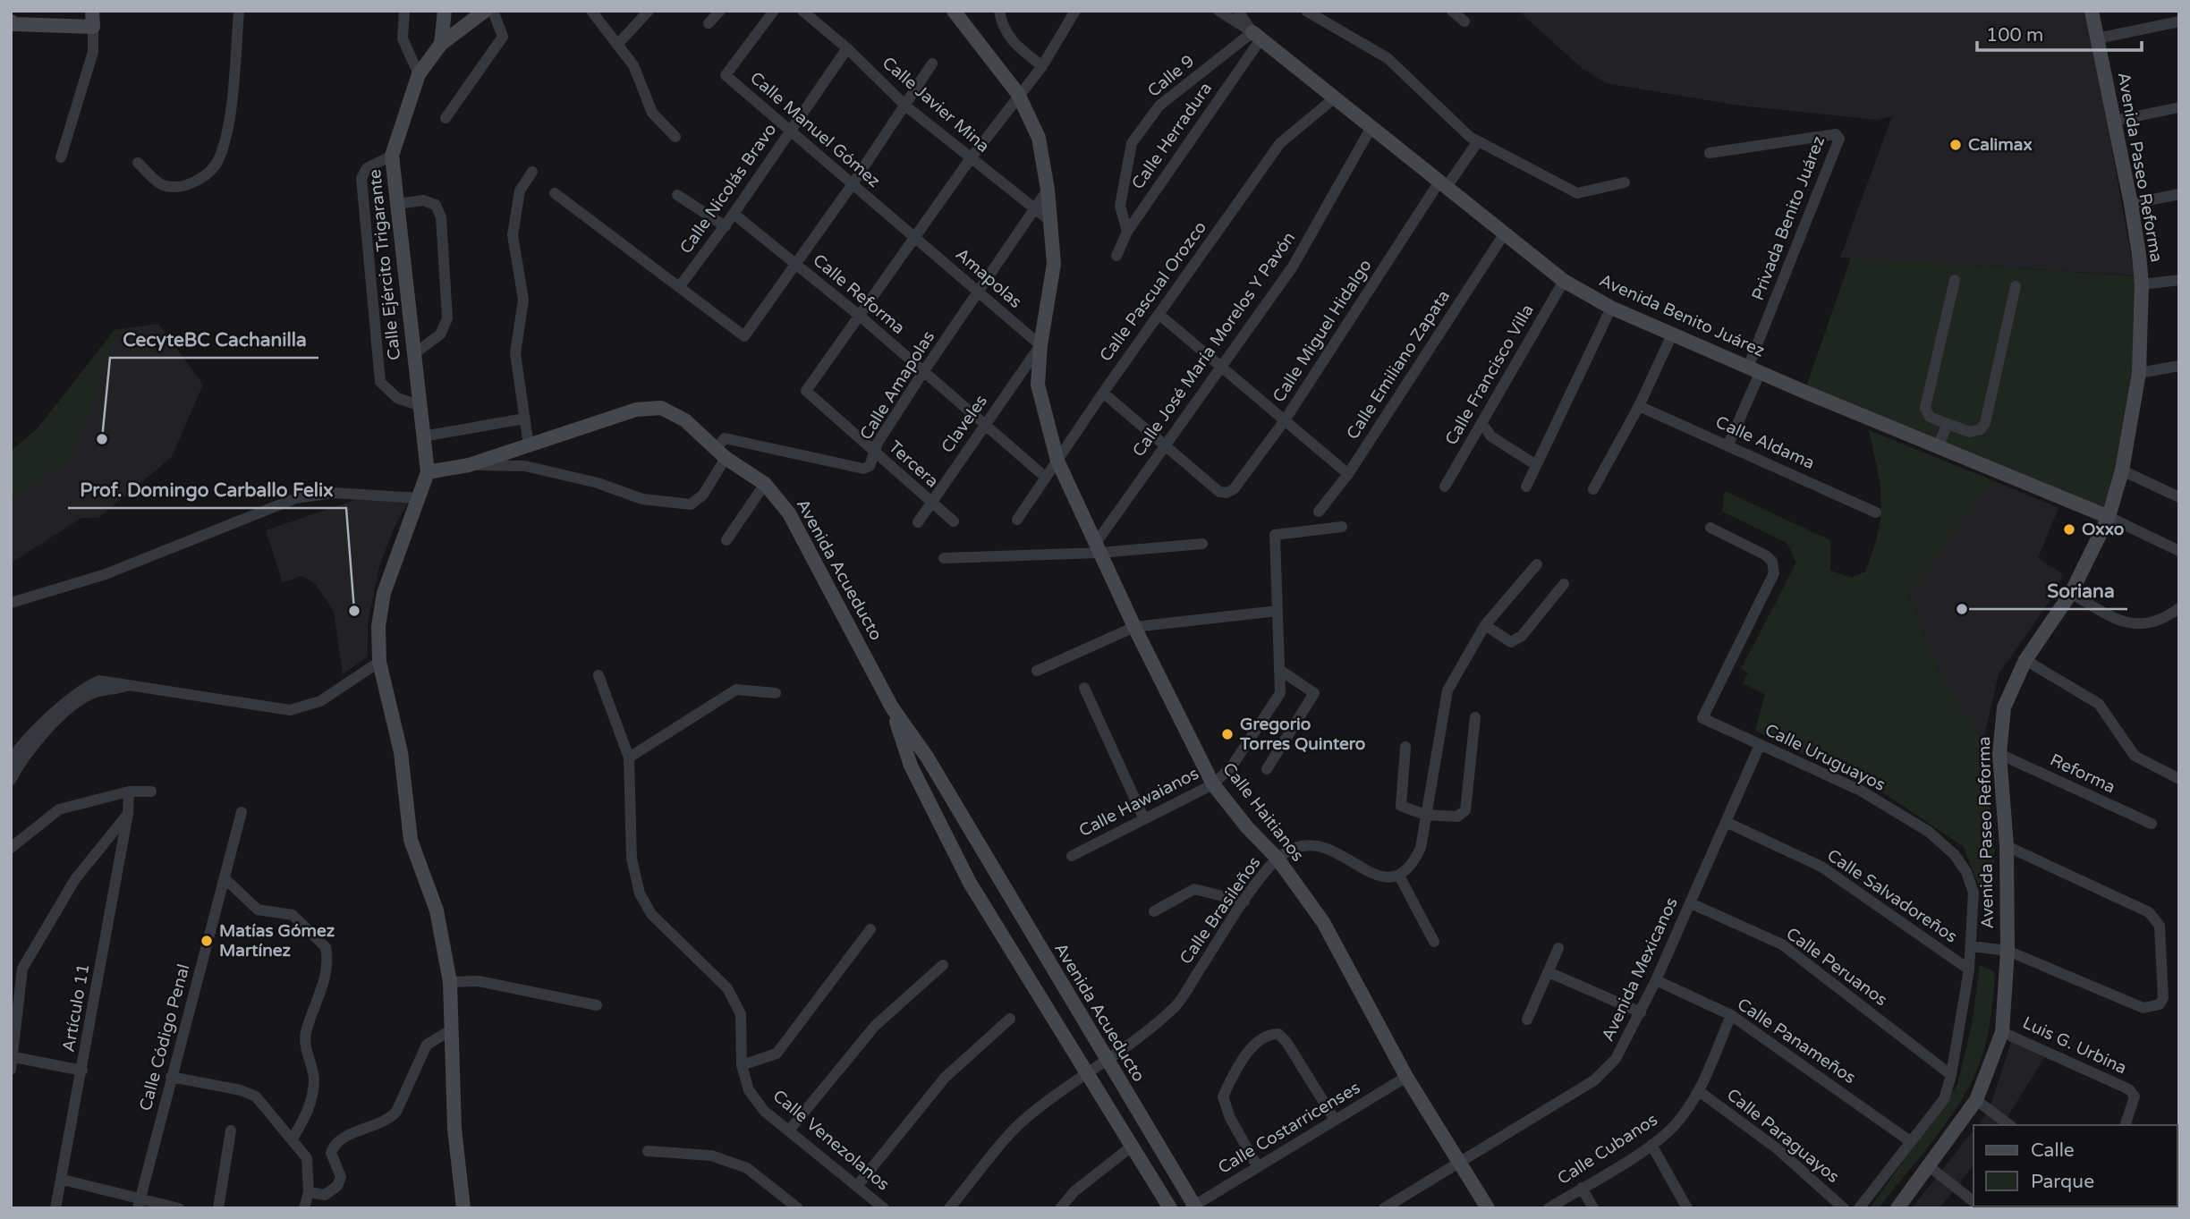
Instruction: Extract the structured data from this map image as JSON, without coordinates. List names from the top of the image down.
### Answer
{
  "streets": {
    "main road": [
      "Avenida Paseo Reforma",
      "Calle Ejército Trigarante",
      "Avenida Benito Juárez",
      "Avenida Acueducto",
      "Calle Haitianos"
    ],
    "street": [
      "Calle 9",
      "Calle Javier Mina",
      "Calle Manuel Gómez",
      "Calle Herradura",
      "Calle Nicolás Bravo",
      "Privada Benito Juárez",
      "Amapolas",
      "Calle Pascual Orozco",
      "Calle Reforma",
      "Calle Miguel Hidalgo",
      "Calle José María Morelos Y Pavón",
      "Calle Emiliano Zapata",
      "Calle Francisco Villa",
      "Calle Amapolas",
      "Claveles",
      "Calle Aldama",
      "Tercera",
      "Calle Uruguayos",
      "Reforma",
      "Calle Hawaianos",
      "Calle Salvadoreños",
      "Calle Brasileños",
      "Calle Peruanos",
      "Avenida Mexicanos",
      "Artículo 11",
      "Calle Código Penal",
      "Calle Panameños",
      "Luis G. Urbina",
      "Calle Costarricenses",
      "Calle Paraguayos",
      "Calle Venezolanos",
      "Calle Cubanos"
    ]
  },
  "crossings": [
    ["Calle 9", "Calle Herradura"],
    ["Calle 9", "Avenida Benito Juárez"],
    ["Calle Javier Mina", "Calle Nicolás Bravo"],
    ["Calle Javier Mina", "Calle Amapolas"],
    ["Calle Javier Mina", "Calle Haitianos"],
    ["Calle Manuel Gómez", "Calle Nicolás Bravo"],
    ["Calle Manuel Gómez", "Amapolas"],
    ["Calle Herradura", "Avenida Benito Juárez"],
    ["Avenida Paseo Reforma", "Avenida Benito Juárez"],
    ["Avenida Paseo Reforma", "Calle Uruguayos"],
    ["Avenida Paseo Reforma", "Reforma"],
    ["Avenida Paseo Reforma", "Calle Salvadoreños"],
    ["Avenida Paseo Reforma", "Calle Peruanos"],
    ["Avenida Paseo Reforma", "Calle Panameños"],
    ["Avenida Paseo Reforma", "Luis G. Urbina"],
    ["Calle Nicolás Bravo", "Calle Reforma"],
    ["Privada Benito Juárez", "Avenida Benito Juárez"],
    ["Calle Ejército Trigarante", "Avenida Acueducto"],
    ["Amapolas", "Calle Amapolas"],
    ["Amapolas", "Claveles"],
    ["Amapolas", "Calle Haitianos"],
    ["Calle Pascual Orozco", "Calle Reforma"],
    ["Calle Pascual Orozco", "Avenida Benito Juárez"],
    ["Calle Pascual Orozco", "Calle Haitianos"],
    ["Calle Reforma", "Calle Amapolas"],
    ["Calle Reforma", "Claveles"],
    ["Calle Reforma", "Tercera"],
    ["Avenida Benito Juárez", "Calle Miguel Hidalgo"],
    ["Avenida Benito Juárez", "Calle José María Morelos Y Pavón"],
    ["Avenida Benito Juárez", "Calle Emiliano Zapata"],
    ["Avenida Benito Juárez", "Calle Francisco Villa"],
    ["Calle Miguel Hidalgo", "Calle José María Morelos Y Pavón"],
    ["Calle José María Morelos Y Pavón", "Calle Haitianos"],
    ["Calle Amapolas", "Tercera"],
    ["Calle Amapolas", "Avenida Acueducto"],
    ["Calle Amapolas", "Calle Haitianos"],
    ["Claveles", "Tercera"],
    ["Claveles", "Calle Haitianos"],
    ["Avenida Acueducto", "Calle Brasileños"],
    ["Avenida Acueducto", "Calle Costarricenses"],
    ["Calle Uruguayos", "Avenida Mexicanos"],
    ["Calle Hawaianos", "Calle Haitianos"],
    ["Calle Haitianos", "Calle Brasileños"],
    ["Calle Haitianos", "Avenida Mexicanos"],
    ["Calle Haitianos", "Calle Costarricenses"],
    ["Calle Salvadoreños", "Avenida Mexicanos"],
    ["Calle Peruanos", "Avenida Mexicanos"],
    ["Avenida Mexicanos", "Calle Panameños"],
    ["Calle Panameños", "Calle Cubanos"],
    ["Calle Paraguayos", "Calle Cubanos"]
  ],
  "places": [
    "Calimax",
    "CecyteBC Cachanilla",
    "Oxxo",
    "Soriana",
    "Prof. Domingo Carballo Felix",
    "Gregorio Torres Quintero",
    "Matías Gómez Martínez"
  ],
  "legend": ["Calle", "Parque"],
  "scale_bar": "100 m"
}
